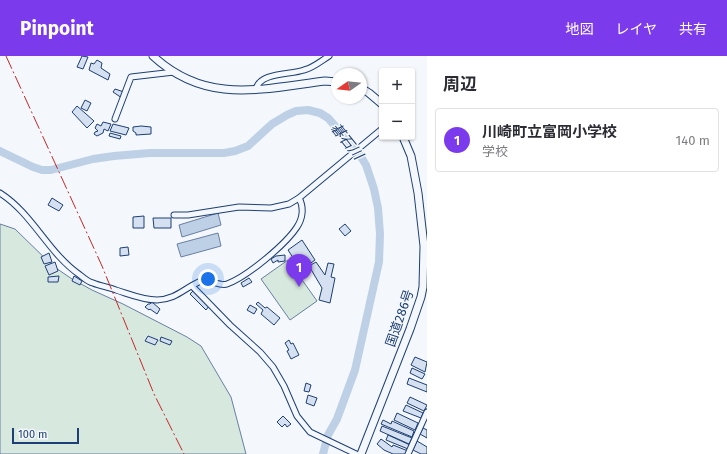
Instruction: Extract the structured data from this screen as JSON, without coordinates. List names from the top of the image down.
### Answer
{
  "streets": {
    "highway": ["国道286号"]
  },
  "water": ["碁石川"],
  "scale_bar": "100 m",
  "north": "left",
  "page": {
    "header": "Pinpoint",
    "nav": ["地図", "レイヤ", "共有"],
    "heading": "周辺",
    "map_buttons": ["+", "−"],
    "list": [
      {
        "mark": "1",
        "name": "川崎町立富岡小学校",
        "note": "学校",
        "value": "140 m"
      }
    ],
    "pins": "1",
    "scale": "100 m"
  }
}
